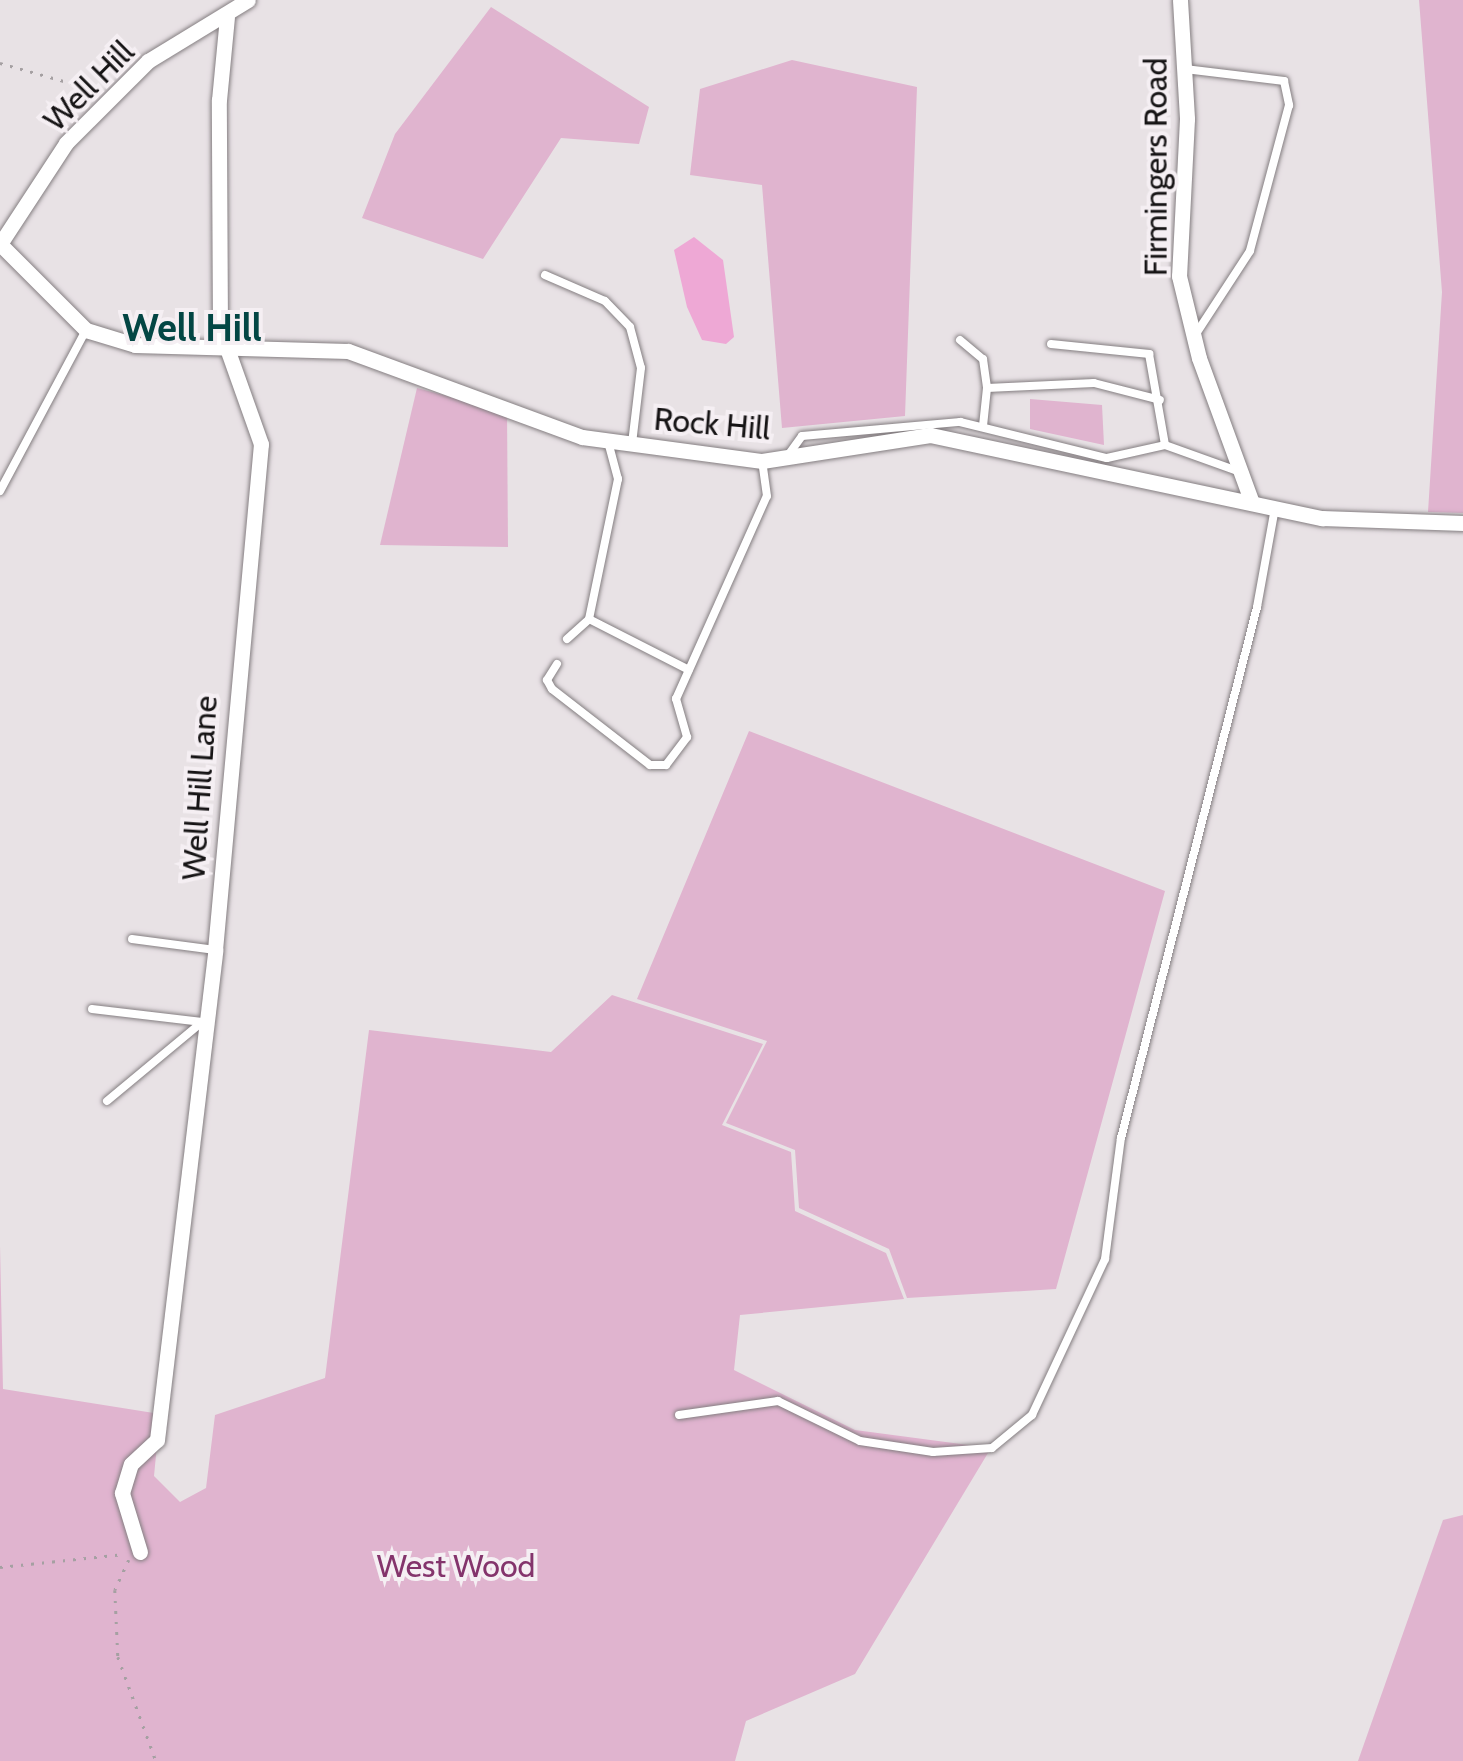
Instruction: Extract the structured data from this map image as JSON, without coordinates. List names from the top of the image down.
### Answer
{
  "streets": {
    "street": [
      "Well Hill",
      "Firmingers Road",
      "Rock Hill",
      "Well Hill Lane"
    ]
  },
  "crossings": [
    ["Well Hill", "Rock Hill"],
    ["Well Hill", "Well Hill Lane"],
    ["Firmingers Road", "Rock Hill"],
    ["Rock Hill", "Well Hill Lane"]
  ],
  "districts": ["Well Hill"],
  "parks": ["West Wood"]
}
